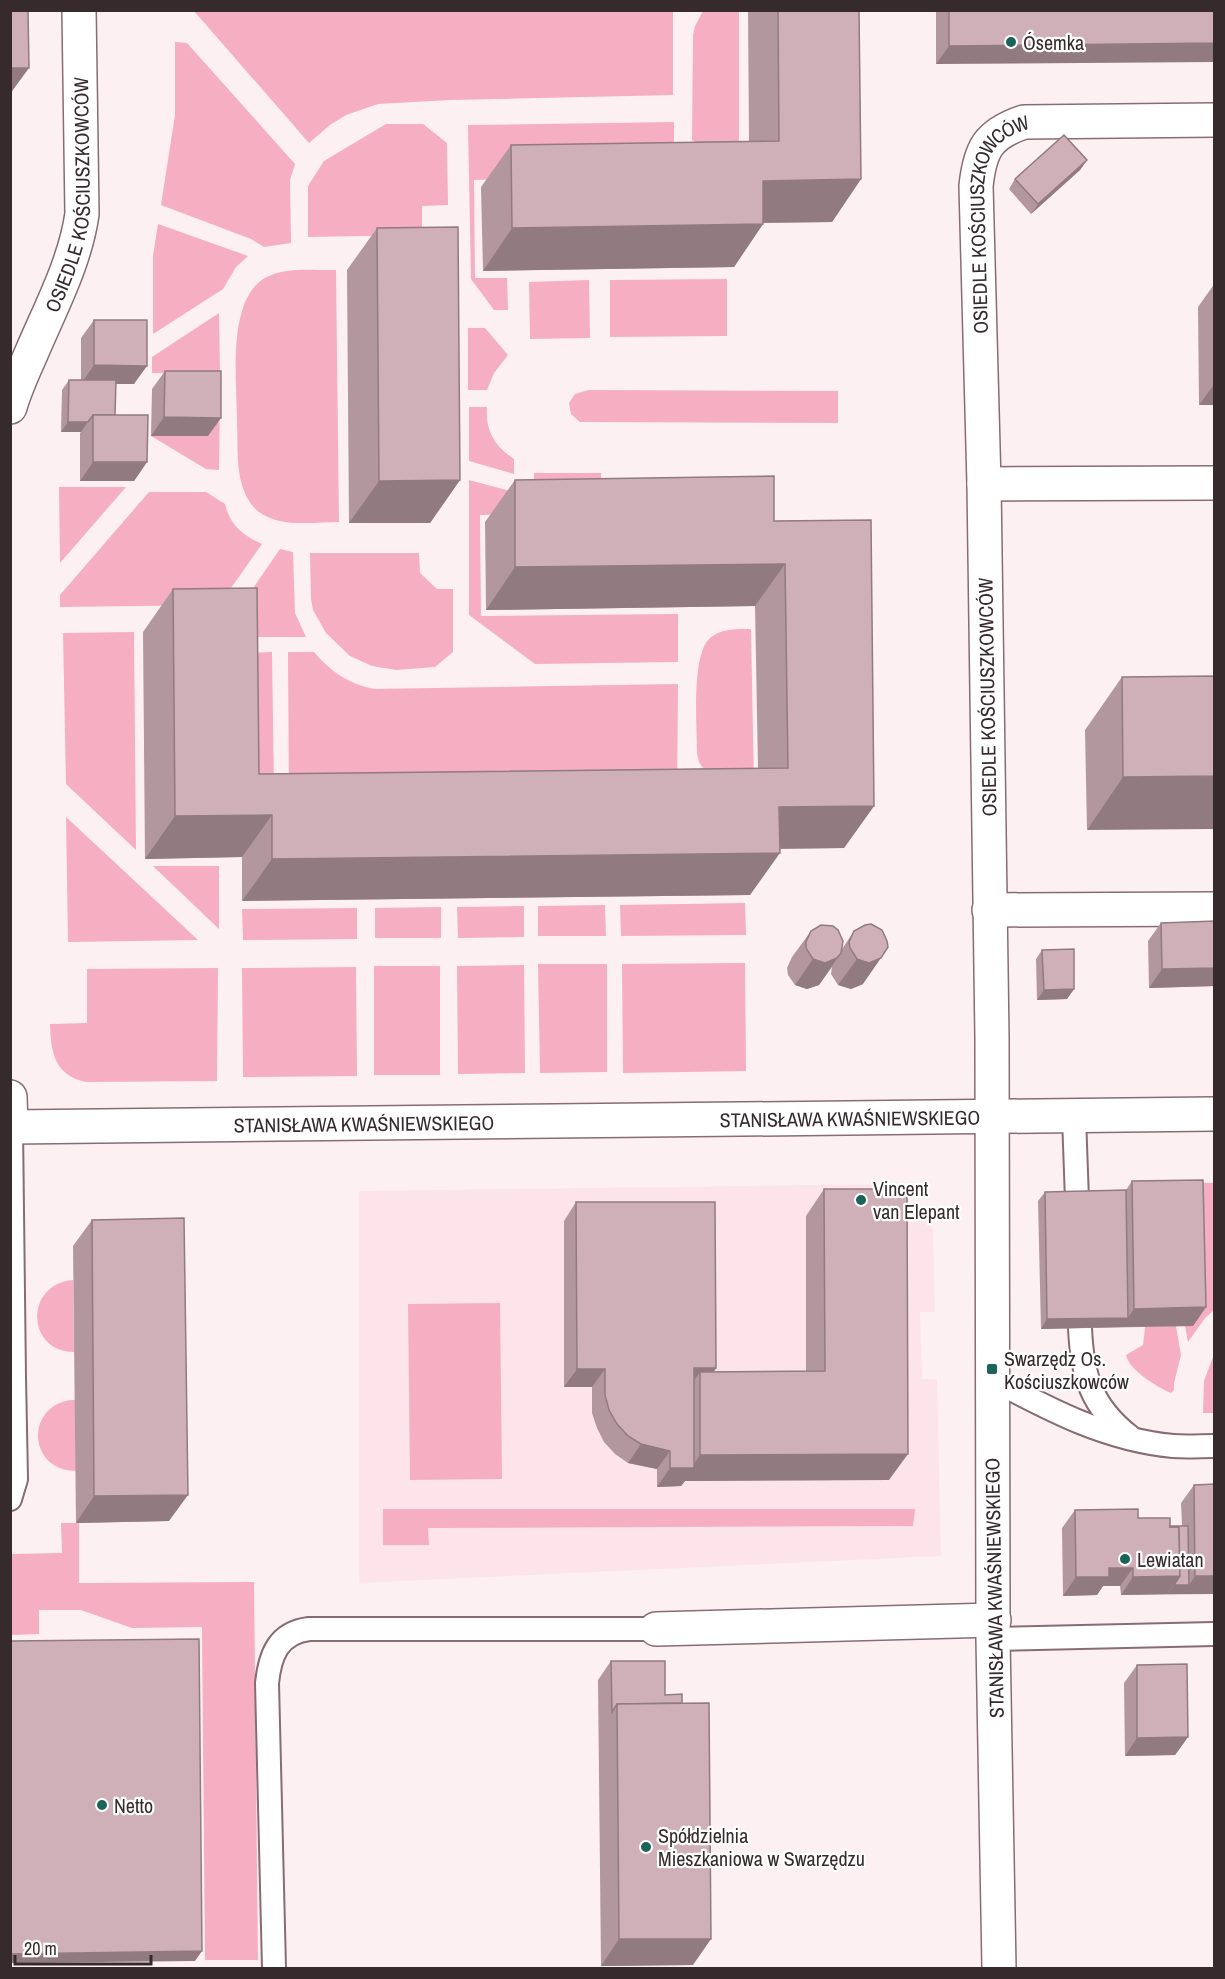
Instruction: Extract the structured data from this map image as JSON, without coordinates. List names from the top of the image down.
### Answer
{
  "streets": {
    "street": ["OSIEDLE KOŚCIUSZKOWCÓW", "STANISŁAWA KWAŚNIEWSKIEGO"]
  },
  "crossings": [
    ["OSIEDLE KOŚCIUSZKOWCÓW", "STANISŁAWA KWAŚNIEWSKIEGO"]
  ],
  "places": {
    "other": [
      "Ósemka",
      "Vincent van Elepant",
      "Lewiatan",
      "Netto",
      "Spółdzielnia Mieszkaniowa w Swarzędzu"
    ],
    "transit": ["Swarzędz Os. Kościuszkowców"]
  },
  "scale_bar": "20 m"
}
